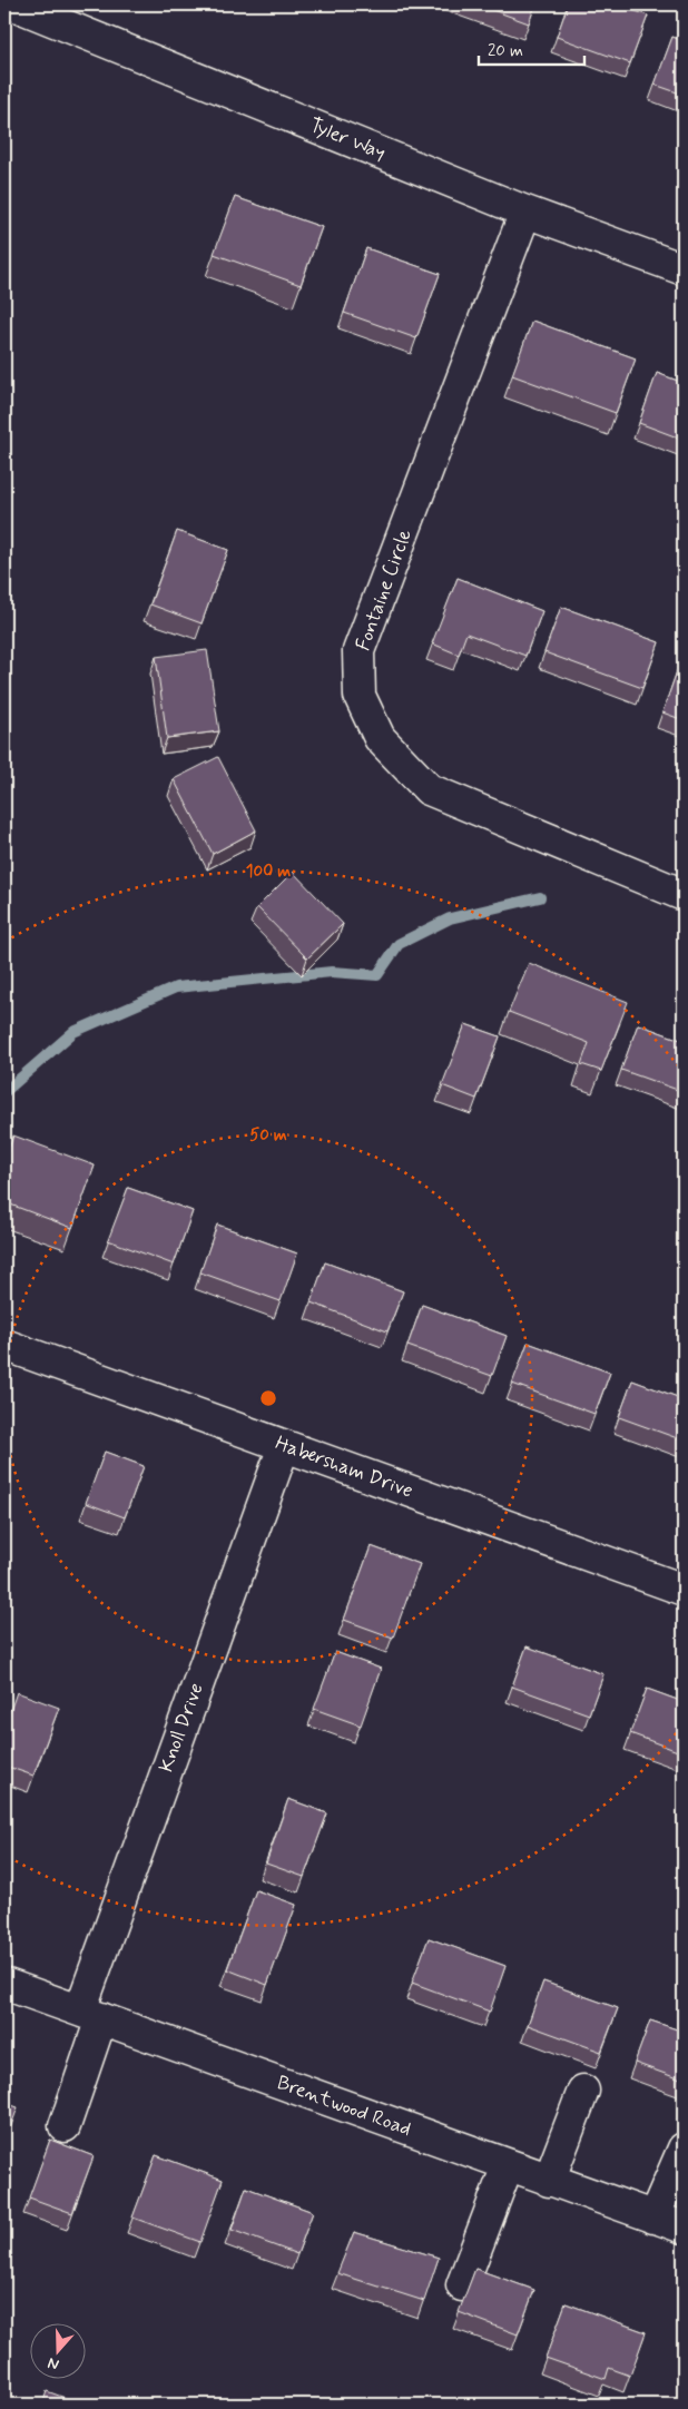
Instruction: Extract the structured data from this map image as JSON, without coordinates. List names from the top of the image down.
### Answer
{
  "streets": {
    "street": [
      "Tyler Way",
      "Fontaine Circle",
      "Habersham Drive",
      "Knoll Drive",
      "Brentwood Road"
    ]
  },
  "crossings": [
    ["Tyler Way", "Fontaine Circle"],
    ["Habersham Drive", "Knoll Drive"],
    ["Knoll Drive", "Brentwood Road"]
  ],
  "scale_bar": "20 m",
  "north": "bottom",
  "rings": ["100 m", "50 m"]
}
